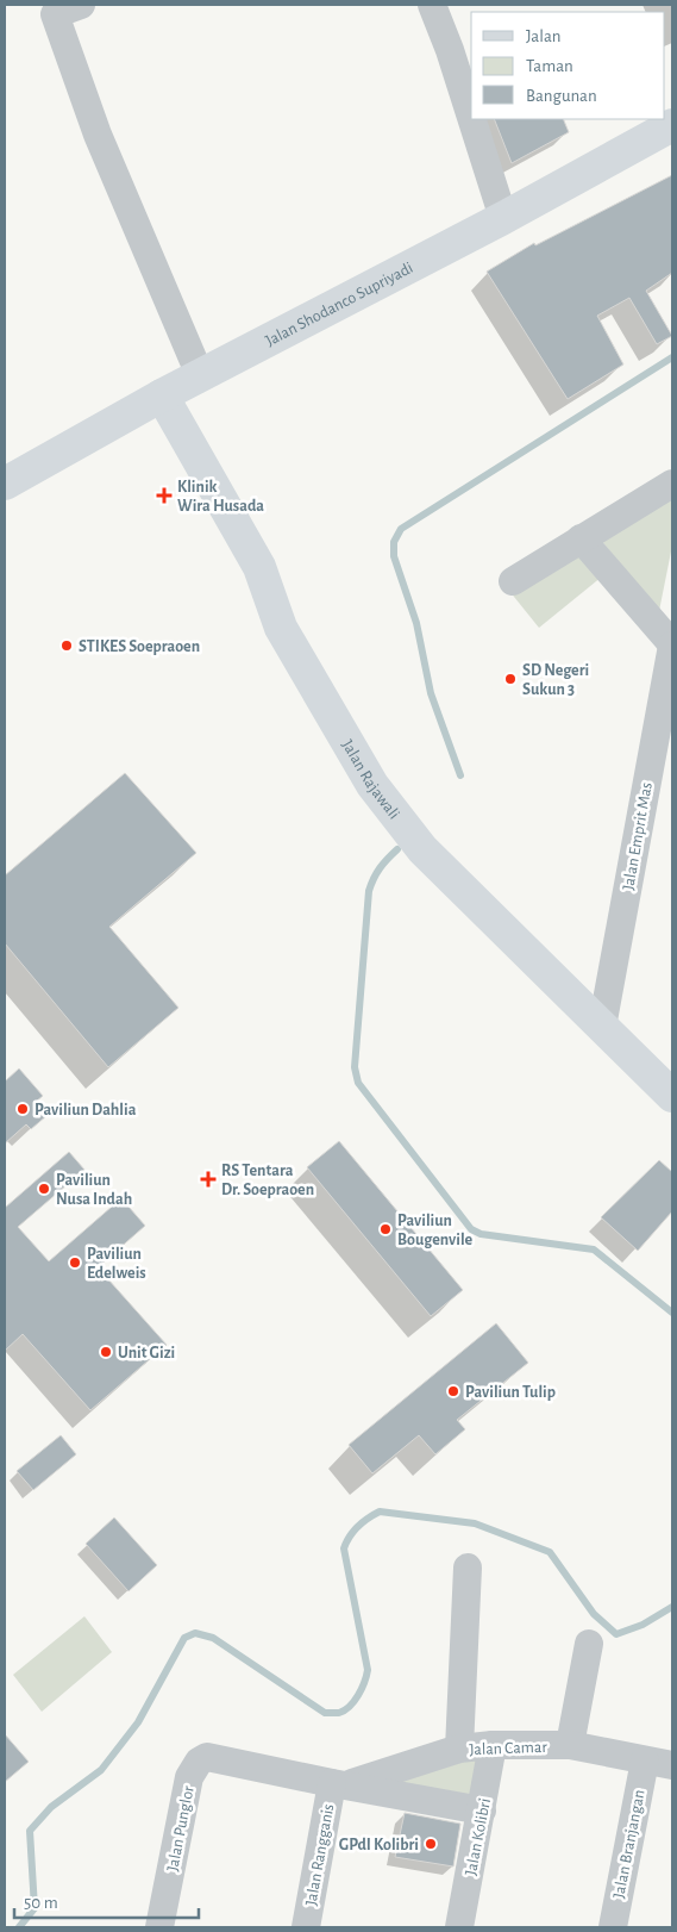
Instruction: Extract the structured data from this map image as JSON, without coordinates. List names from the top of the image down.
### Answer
{
  "streets": {
    "street": [
      "Jalan Shodanco Supriyadi",
      "Jalan Rajawali",
      "Jalan Emprit Mas",
      "Jalan Camar",
      "Jalan Punglor",
      "Jalan Kolibri",
      "Jalan Branjangan",
      "Jalan Rangganis"
    ]
  },
  "crossings": [
    ["Jalan Shodanco Supriyadi", "Jalan Rajawali"],
    ["Jalan Rajawali", "Jalan Emprit Mas"],
    ["Jalan Camar", "Jalan Punglor"],
    ["Jalan Camar", "Jalan Kolibri"],
    ["Jalan Camar", "Jalan Branjangan"],
    ["Jalan Camar", "Jalan Rangganis"],
    ["Jalan Punglor", "Jalan Kolibri"],
    ["Jalan Punglor", "Jalan Rangganis"]
  ],
  "places": {
    "health": ["Klinik Wira Husada", "RS Tentara Dr. Soepraoen"],
    "other": [
      "STIKES Soepraoen",
      "SD Negeri Sukun 3",
      "Paviliun Dahlia",
      "Paviliun Nusa Indah",
      "Paviliun Bougenvile",
      "Paviliun Edelweis",
      "Unit Gizi",
      "Paviliun Tulip",
      "GPdI Kolibri"
    ]
  },
  "legend": ["Jalan", "Taman", "Bangunan"],
  "scale_bar": "50 m"
}
